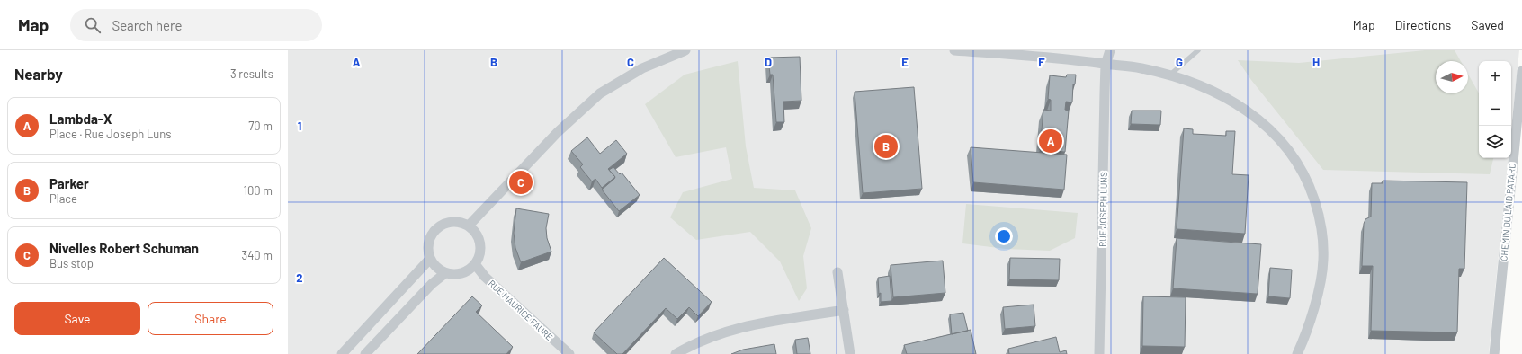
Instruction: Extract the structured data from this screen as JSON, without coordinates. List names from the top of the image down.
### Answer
{
  "streets": {
    "street": ["RUE JOSEPH LUNS", "CHEMIN DU LAID PATARD", "RUE MAURICE FAURE"]
  },
  "north": "right",
  "page": {
    "header": "Map",
    "search": "Search here",
    "nav": ["Map", "Directions", "Saved"],
    "heading": ["Nearby", "3 results"],
    "map_buttons": ["+", "−"],
    "list": [
      {
        "mark": "A",
        "name": "Lambda-X",
        "note": "Place · Rue Joseph Luns",
        "value": "70 m"
      },
      {
        "mark": "B",
        "name": "Parker",
        "note": "Place",
        "value": "100 m"
      },
      {
        "mark": "C",
        "name": "Nivelles Robert Schuman",
        "note": "Bus stop",
        "value": "340 m"
      }
    ],
    "pins": ["A", "B", "C"],
    "buttons": ["Save", "Share"]
  },
  "grid": {
    "columns": [
      "A",
      "B",
      "C",
      "D",
      "E",
      "F",
      "G",
      "H"
    ],
    "rows": ["1", "2"]
  }
}
